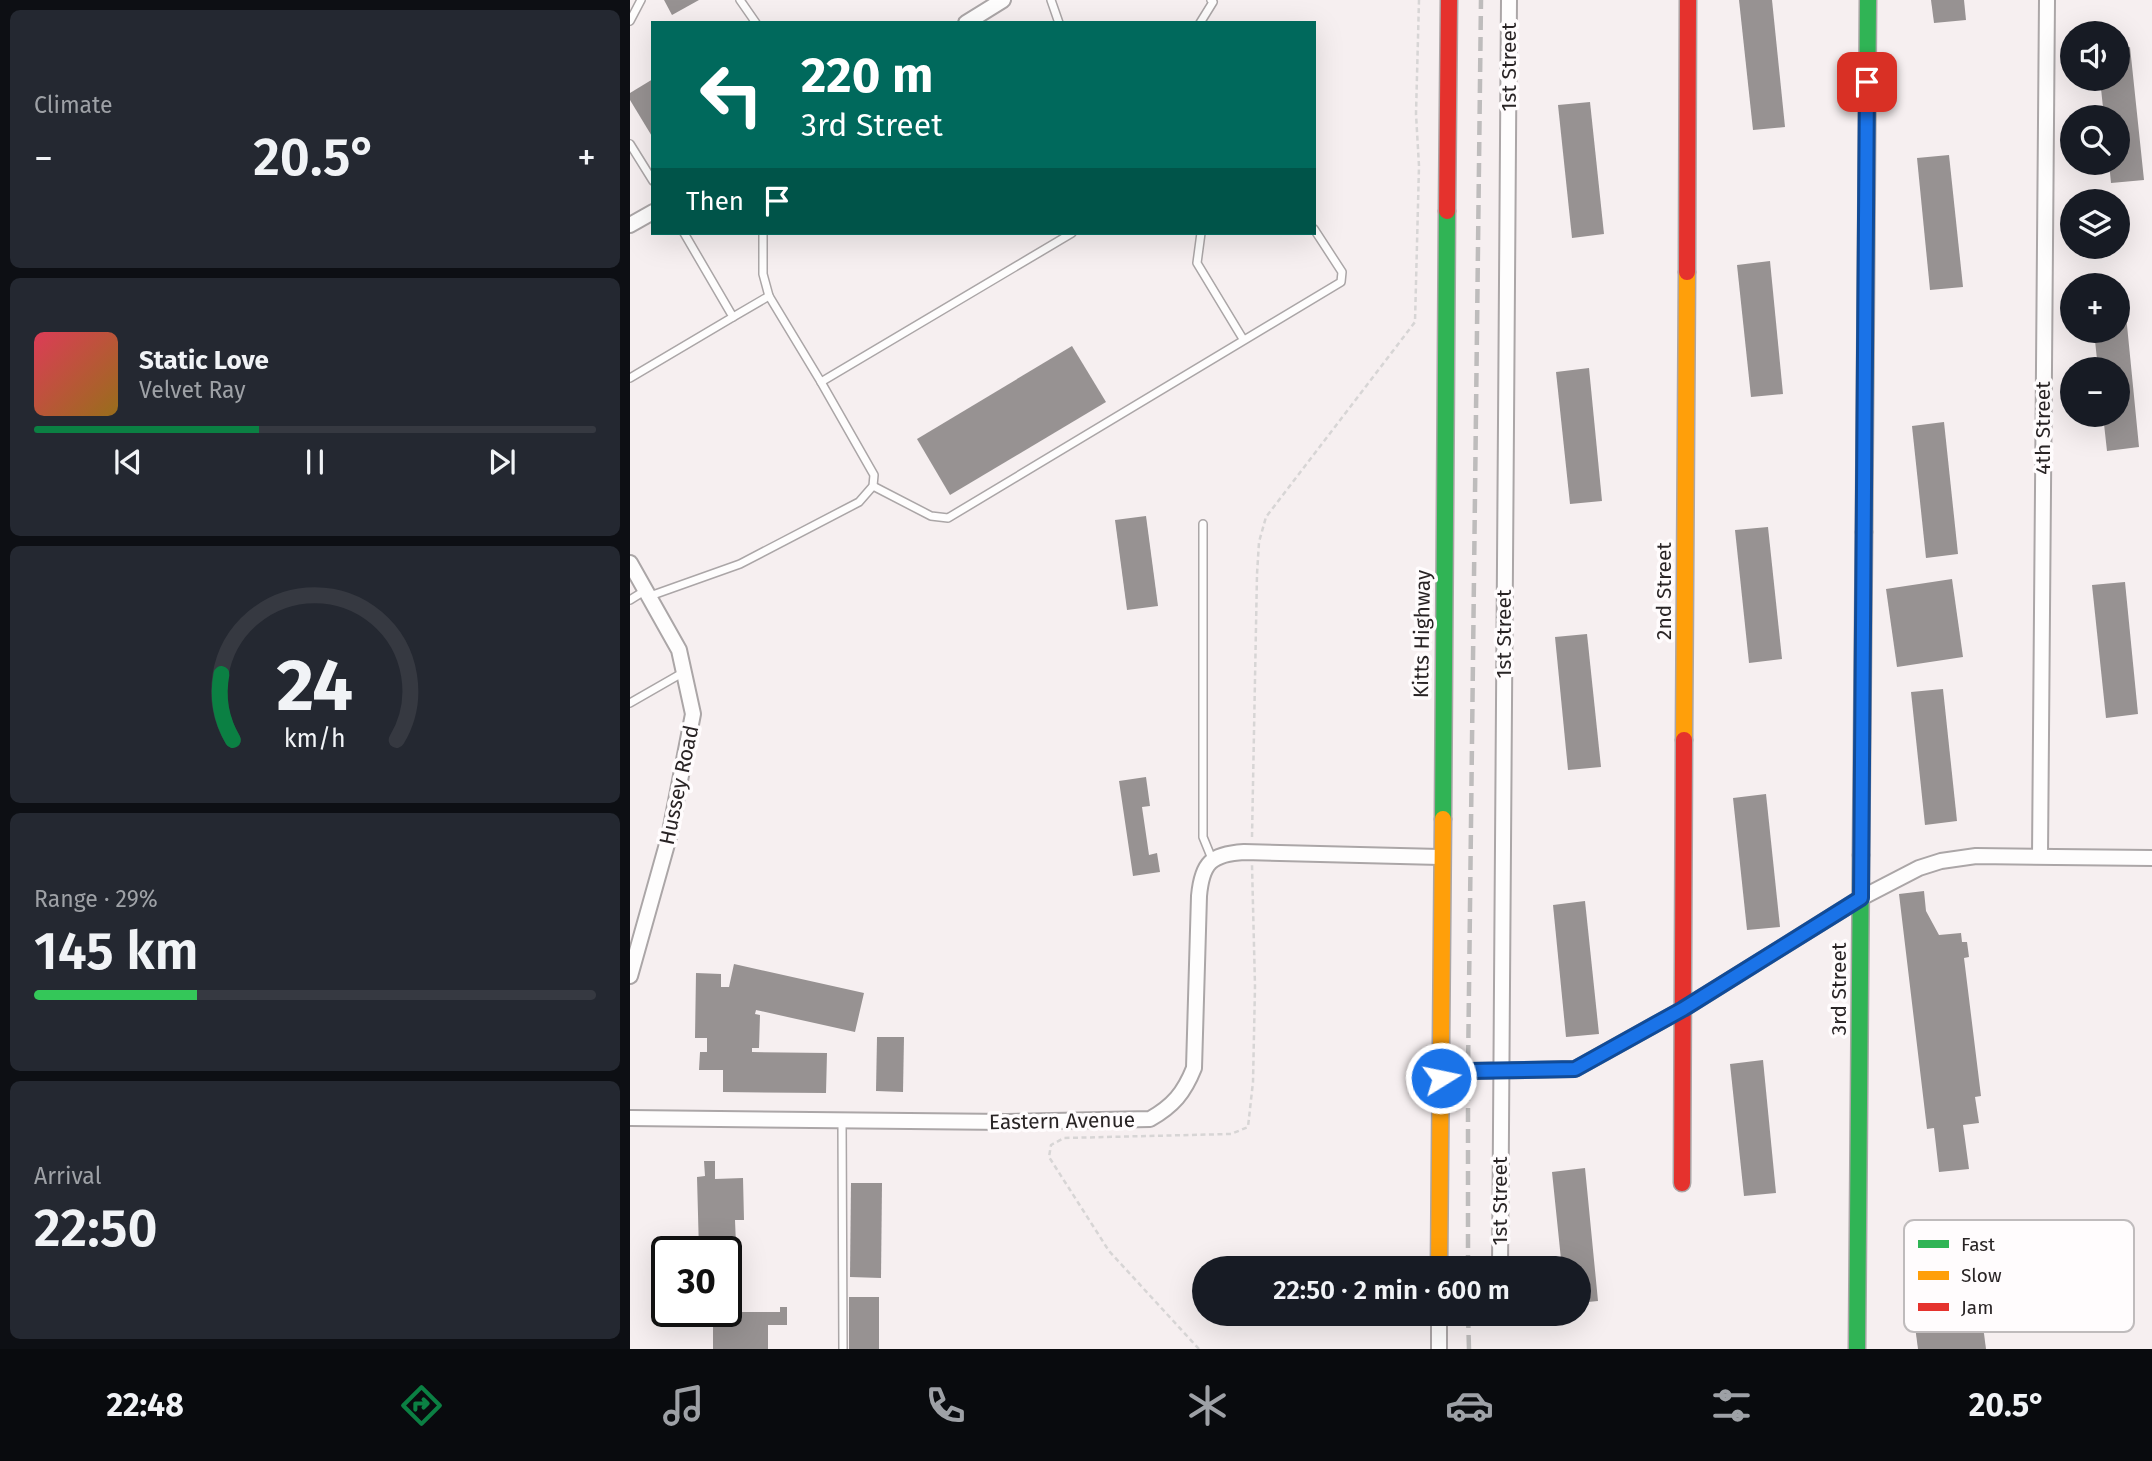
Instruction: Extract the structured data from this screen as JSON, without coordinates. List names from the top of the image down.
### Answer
{
  "streets": {
    "street": [
      "1st Street",
      "4th Street",
      "2nd Street",
      "Kitts Highway",
      "Hussey Road",
      "3rd Street",
      "Eastern Avenue"
    ]
  },
  "legend": ["Fast", "Slow", "Jam"],
  "page": {
    "tile": [
      "Climate",
      ["Range · 29%", "145 km"],
      ["Arrival", "22:50"]
    ],
    "map_buttons": ["+", "−"],
    "turn": ["220 m", "3rd Street"],
    "heat": ["−", "20.5°", "+"],
    "then": "Then",
    "song": ["Static Love", "Velvet Ray"],
    "limit": "30",
    "trip": "22:50 · 2 min · 600 m",
    "tabs": ["22:48", "20.5°"],
    "gauge": ["24", "km/h"]
  }
}
